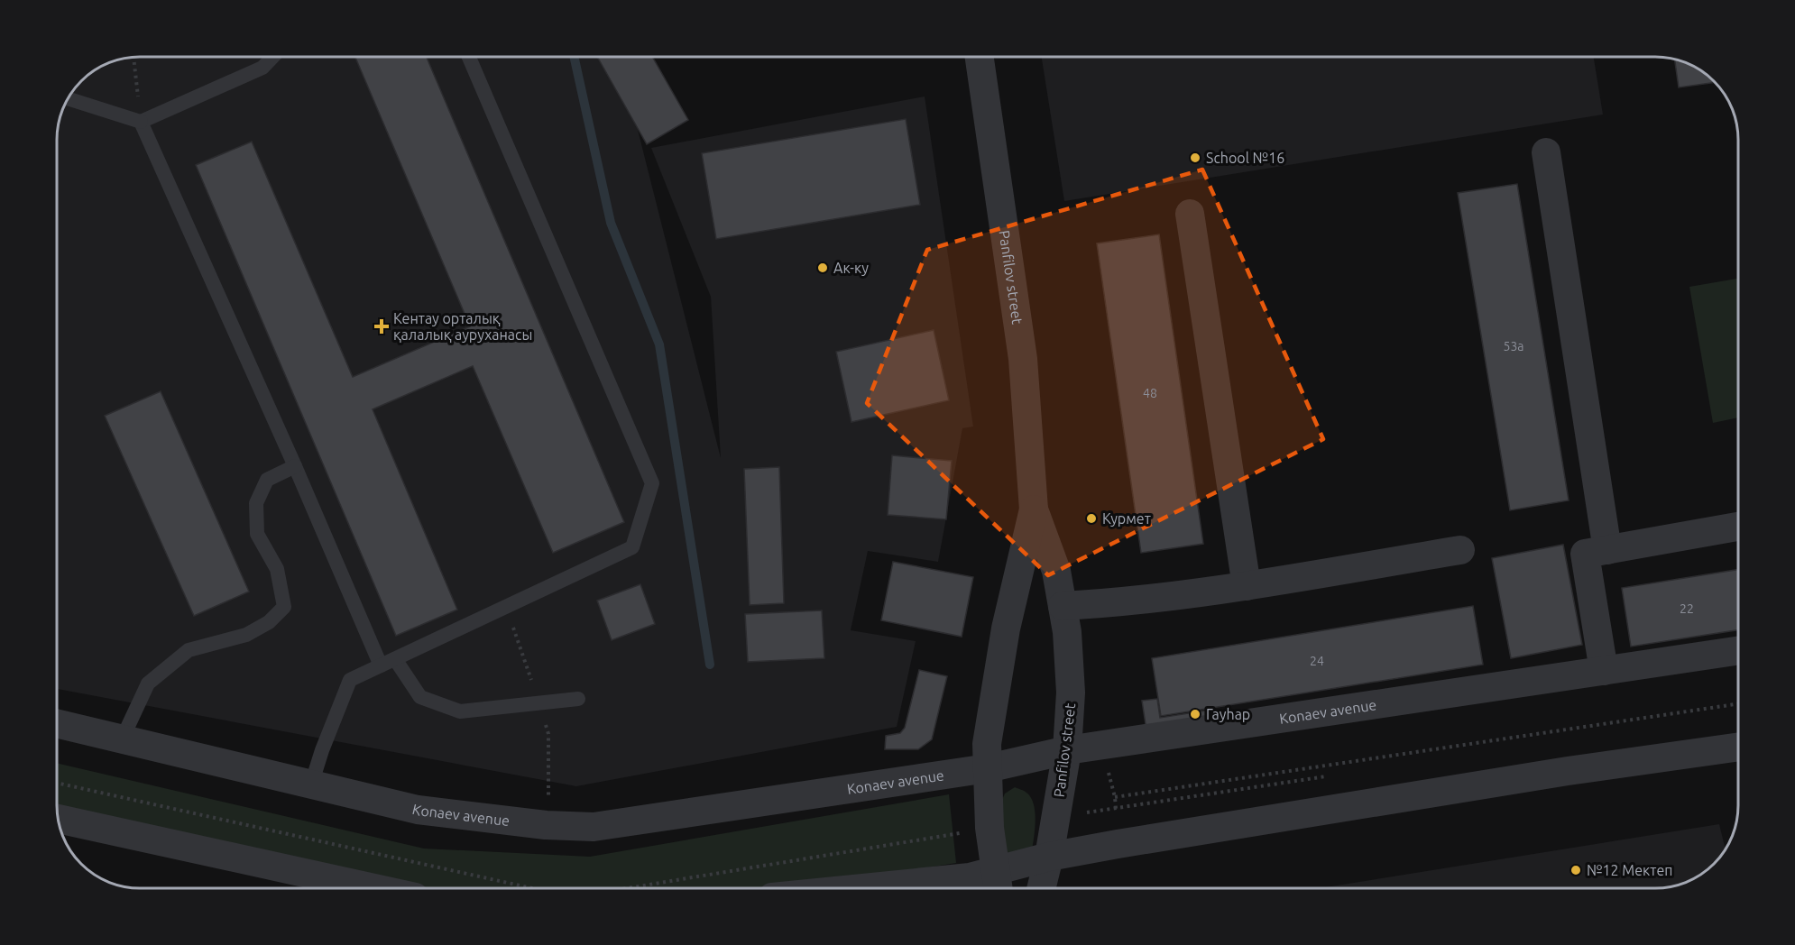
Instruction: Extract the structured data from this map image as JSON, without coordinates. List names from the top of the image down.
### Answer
{
  "streets": {
    "street": ["Panfilov street", "Konaev avenue"]
  },
  "crossings": [
    ["Panfilov street", "Konaev avenue"]
  ],
  "places": {
    "other": [
      "School №16",
      "Ак-ку",
      "Курмет",
      "Гауһар",
      "№12 Мектеп"
    ],
    "health": ["Кентау орталық қалалық ауруханасы"]
  },
  "house_numbers": [
    "53а",
    "48",
    "22",
    "24"
  ]
}
